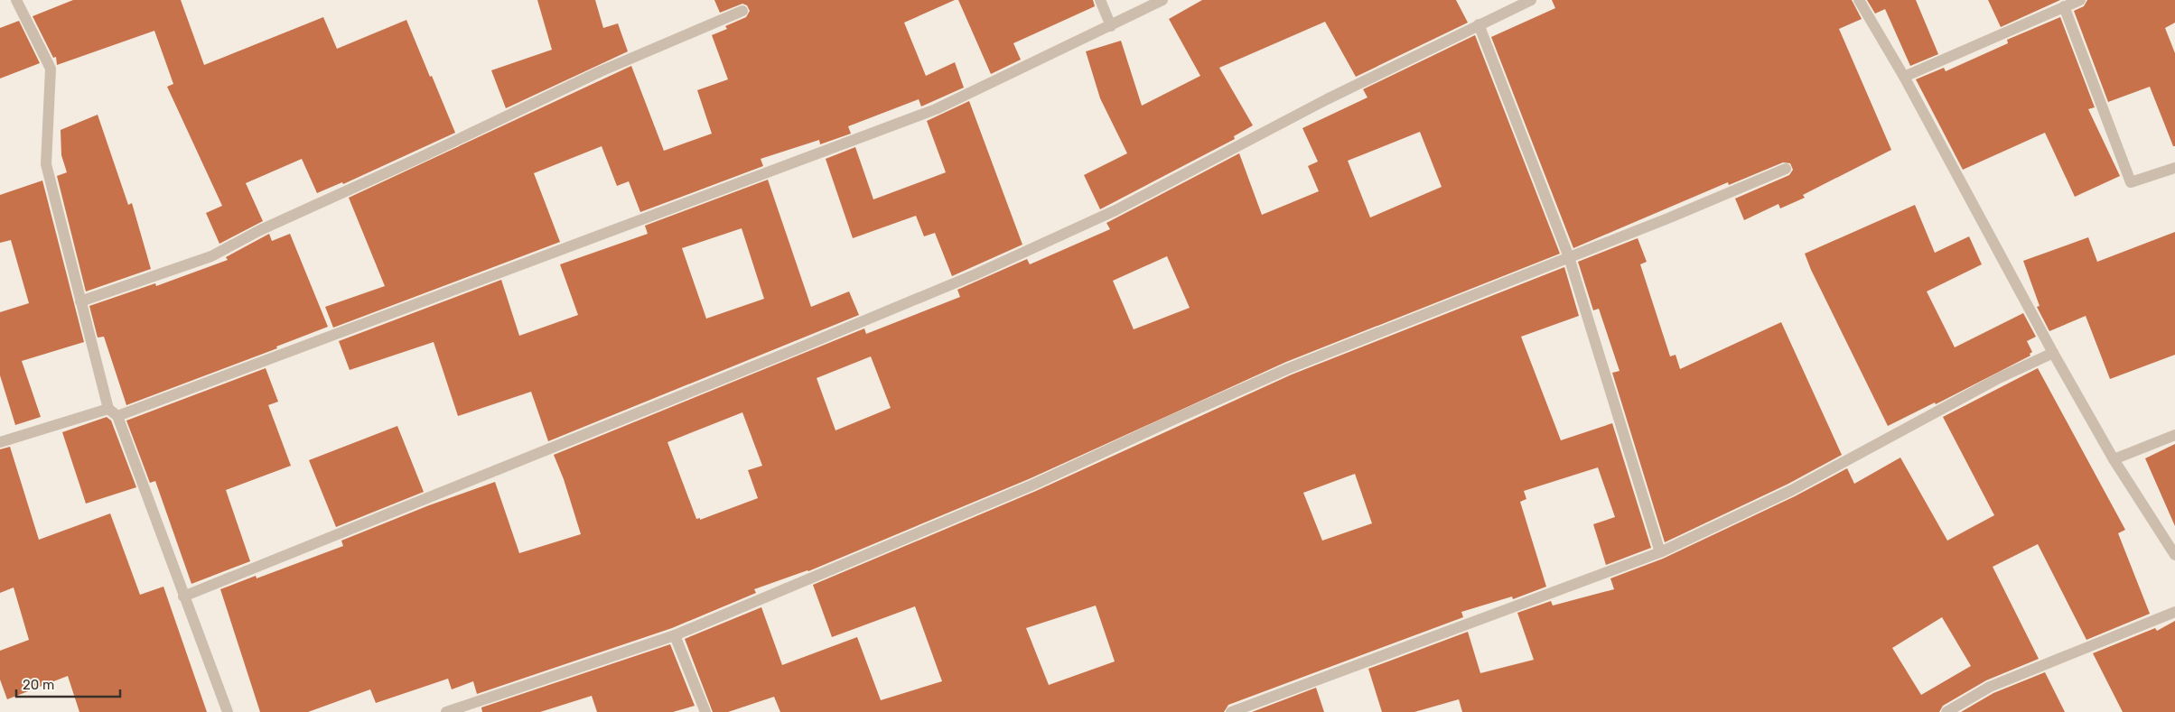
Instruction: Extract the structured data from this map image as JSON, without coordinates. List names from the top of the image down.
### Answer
{
  "scale_bar": "20 m"
}
